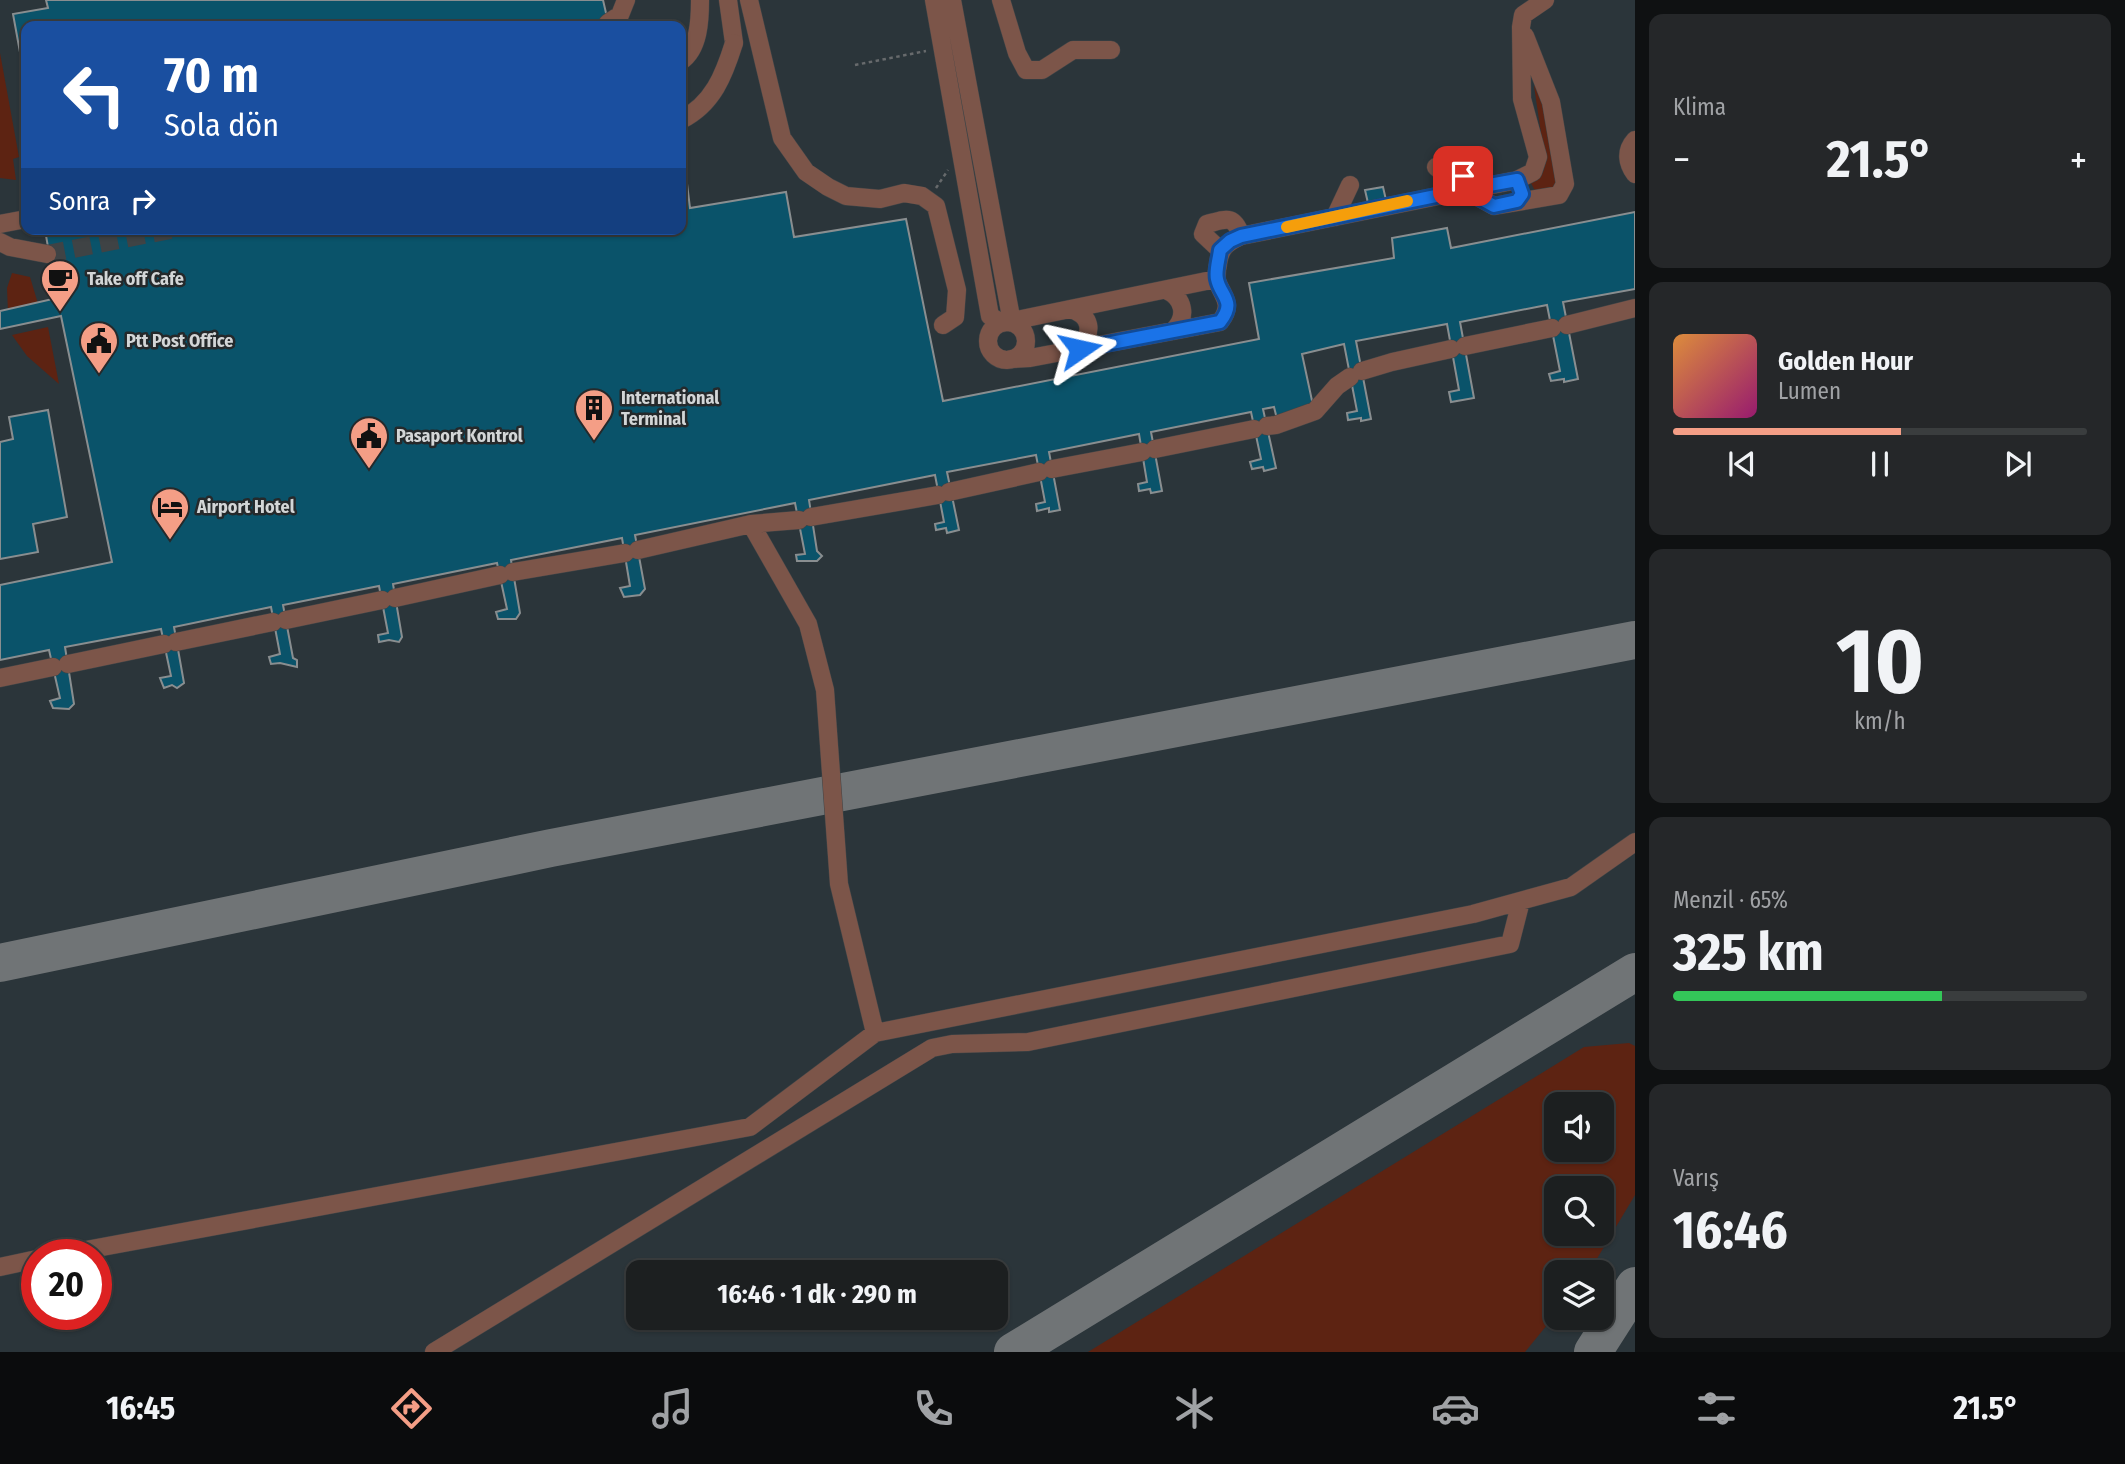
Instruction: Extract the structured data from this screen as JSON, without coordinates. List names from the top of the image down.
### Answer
{
  "places": {
    "cafe": ["Take off Cafe"],
    "public building": ["Ptt Post Office", "Pasaport Kontrol"],
    "building": ["International Terminal"],
    "hotel": ["Airport Hotel"]
  },
  "page": {
    "tile": [
      "Klima",
      ["10", "km/h"],
      ["Menzil · 65%", "325 km"],
      ["Varış", "16:46"]
    ],
    "turn": ["70 m", "Sola dön"],
    "heat": ["−", "21.5°", "+"],
    "then": "Sonra",
    "song": ["Golden Hour", "Lumen"],
    "limit": "20",
    "trip": "16:46 · 1 dk · 290 m",
    "tabs": ["16:45", "21.5°"]
  }
}
